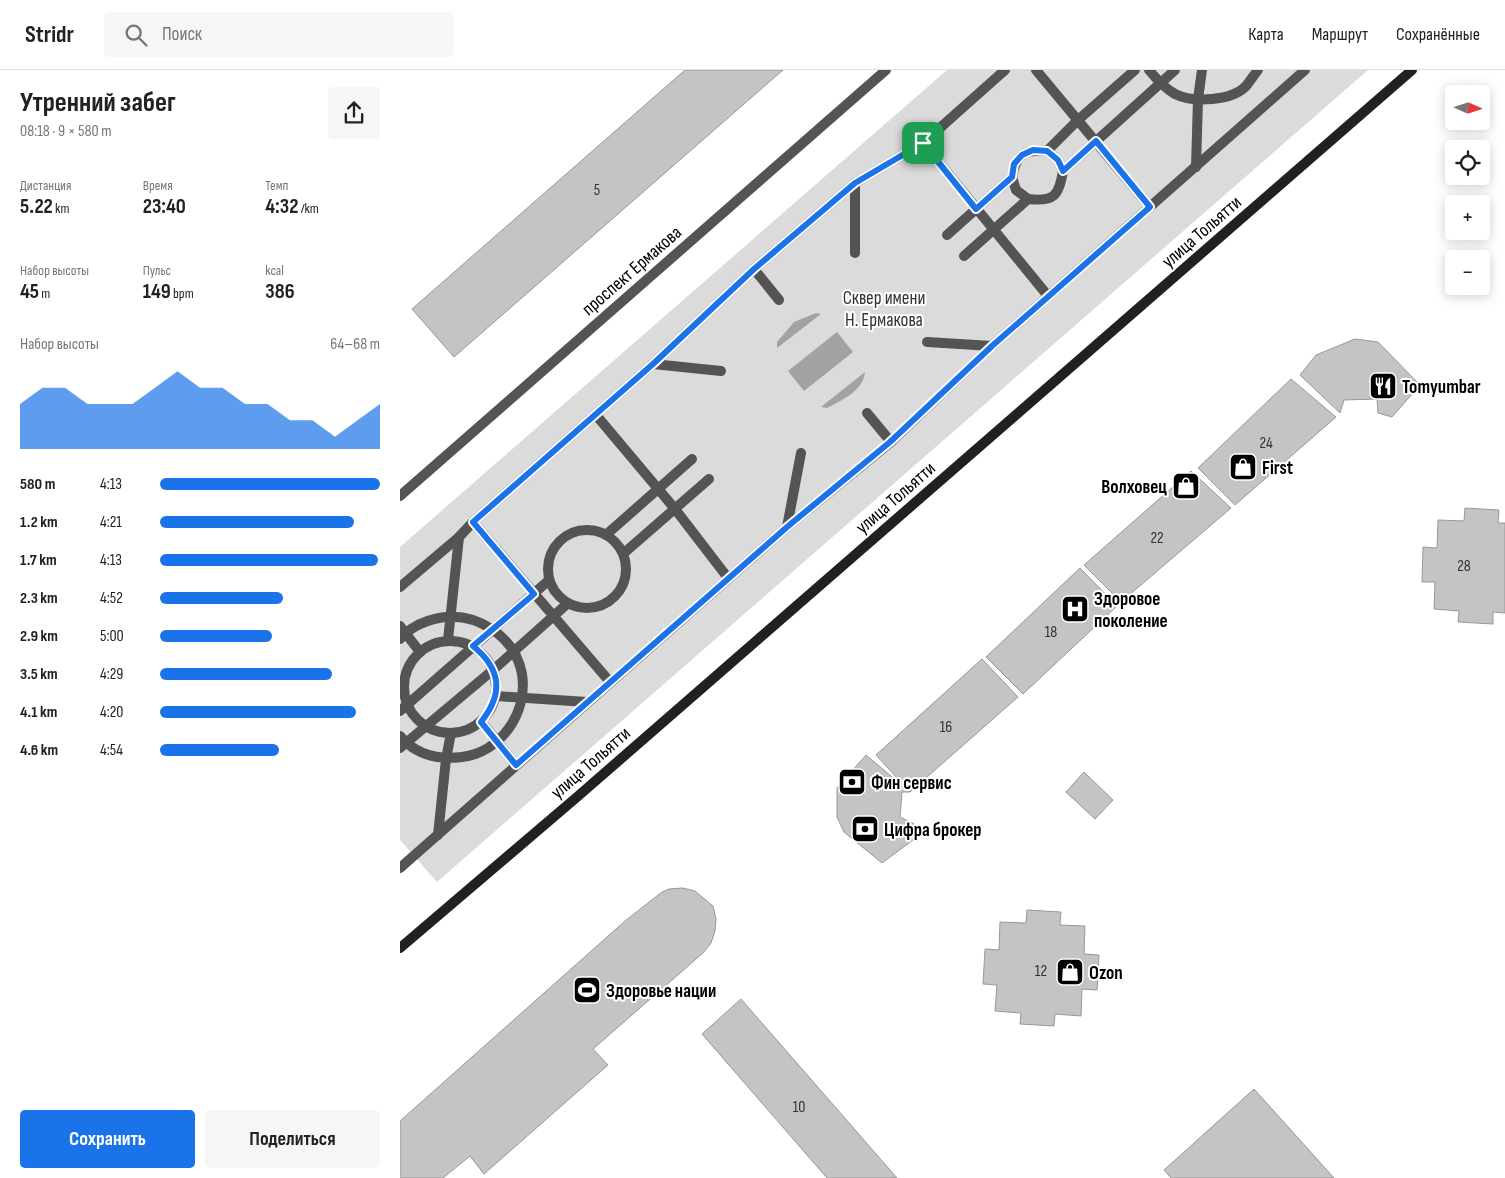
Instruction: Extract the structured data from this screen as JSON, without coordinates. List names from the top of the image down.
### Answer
{
  "streets": {
    "main road": ["улица Тольятти"],
    "street": ["проспект Ермакова"]
  },
  "parks": ["Сквер имени Н. Ермакова"],
  "places": {
    "restaurant": ["Tomyumbar"],
    "shop": ["First", "Волховец", "Ozon"],
    "hospital": ["Здоровое поколение"],
    "bank": ["Фин сервис", "Цифра брокер"],
    "sports": ["Здоровье нации"]
  },
  "house_numbers": [
    "5",
    "24",
    "22",
    "28",
    "18",
    "16",
    "12",
    "10"
  ],
  "north": "right",
  "page": {
    "header": "Stridr",
    "search": "Поиск",
    "nav": ["Карта", "Маршрут", "Сохранённые"],
    "heading": ["Утренний забег", "08:18 · 9 × 580 m"],
    "map_buttons": ["+", "−"],
    "stats": [
      ["Дистанция", "5.22 km"],
      ["Время", "23:40"],
      ["Темп", "4:32 /km"],
      ["Набор высоты", "45 m"],
      ["Пульс", "149 bpm"],
      ["kcal", "386"]
    ],
    "chart": ["Набор высоты", "64–68 m"],
    "list": [
      {
        "name": "580 m",
        "note": "4:13"
      },
      {
        "name": "1.2 km",
        "note": "4:21"
      },
      {
        "name": "1.7 km",
        "note": "4:13"
      },
      {
        "name": "2.3 km",
        "note": "4:52"
      },
      {
        "name": "2.9 km",
        "note": "5:00"
      },
      {
        "name": "3.5 km",
        "note": "4:29"
      },
      {
        "name": "4.1 km",
        "note": "4:20"
      },
      {
        "name": "4.6 km",
        "note": "4:54"
      }
    ],
    "buttons": ["Сохранить", "Поделиться"]
  }
}
